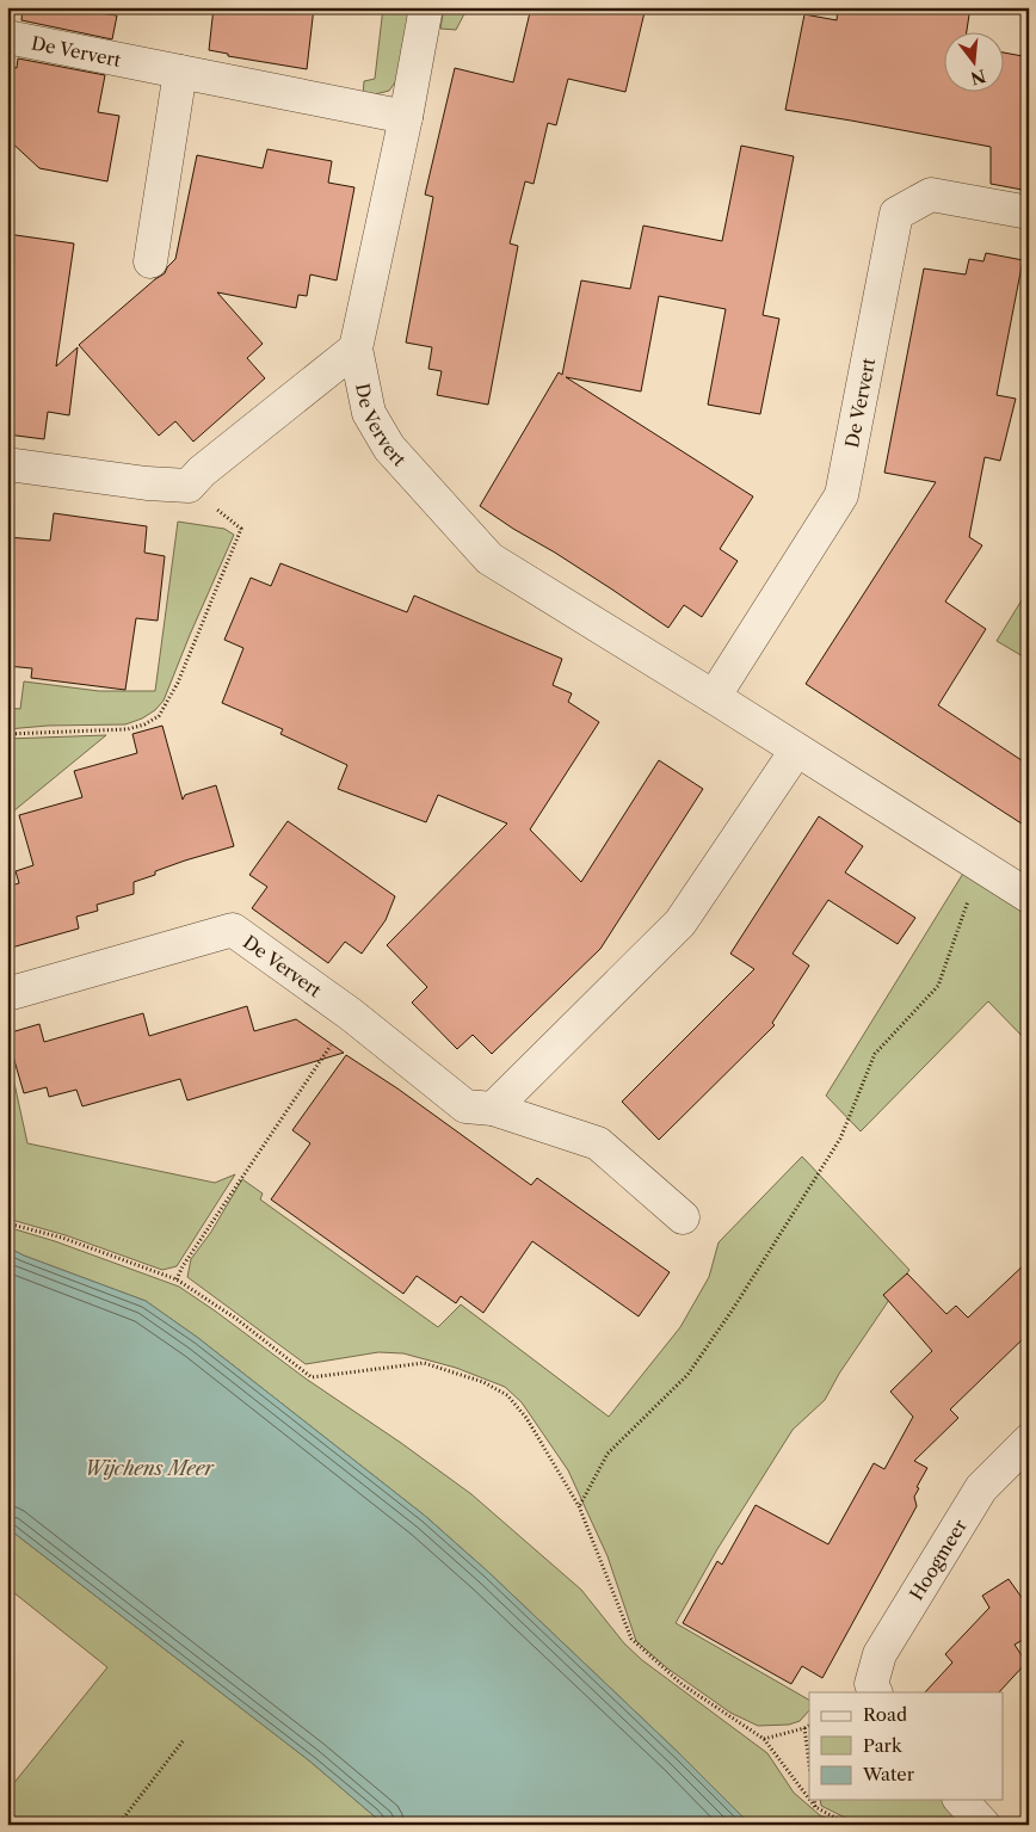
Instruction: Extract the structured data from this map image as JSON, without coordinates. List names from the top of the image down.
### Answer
{
  "streets": {
    "street": ["De Ververt", "Hoogmeer"]
  },
  "water": ["Wijchens Meer"],
  "legend": ["Road", "Park", "Water"],
  "north": "bottom"
}
